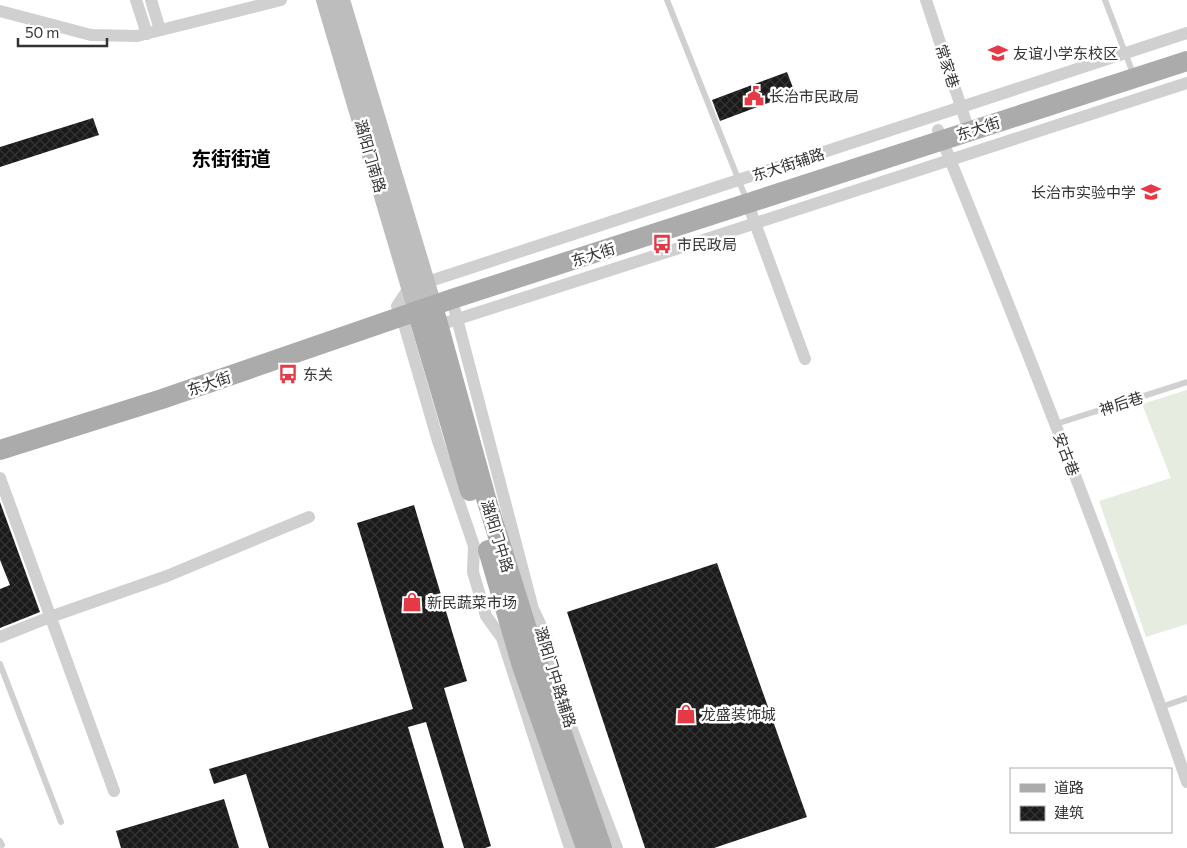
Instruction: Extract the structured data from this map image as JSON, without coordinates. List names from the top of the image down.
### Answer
{
  "streets": {
    "main road": ["东大街", "潞阳门南路", "潞阳门中路"],
    "street": [
      "常家巷",
      "东大街辅路",
      "安古巷",
      "潞阳门中路辅路"
    ],
    "lane": ["神后巷"]
  },
  "crossings": [
    ["常家巷", "东大街"],
    ["常家巷", "东大街辅路"],
    ["东大街", "潞阳门南路"],
    ["东大街", "东大街辅路"],
    ["东大街", "安古巷"],
    ["东大街", "潞阳门中路"],
    ["东大街", "潞阳门中路辅路"],
    ["潞阳门南路", "东大街辅路"],
    ["潞阳门南路", "潞阳门中路"],
    ["潞阳门南路", "潞阳门中路辅路"],
    ["东大街辅路", "潞阳门中路"],
    ["东大街辅路", "潞阳门中路辅路"],
    ["神后巷", "安古巷"],
    ["潞阳门中路", "潞阳门中路辅路"]
  ],
  "districts": ["东街街道"],
  "places": {
    "school or university": ["友谊小学东校区", "长治市实验中学"],
    "public building": ["长治市民政局"],
    "bus stop": ["市民政局", "东关"],
    "shop": ["新民蔬菜市场", "龙盛装饰城"]
  },
  "legend": ["道路", "建筑"],
  "scale_bar": "50 m"
}
